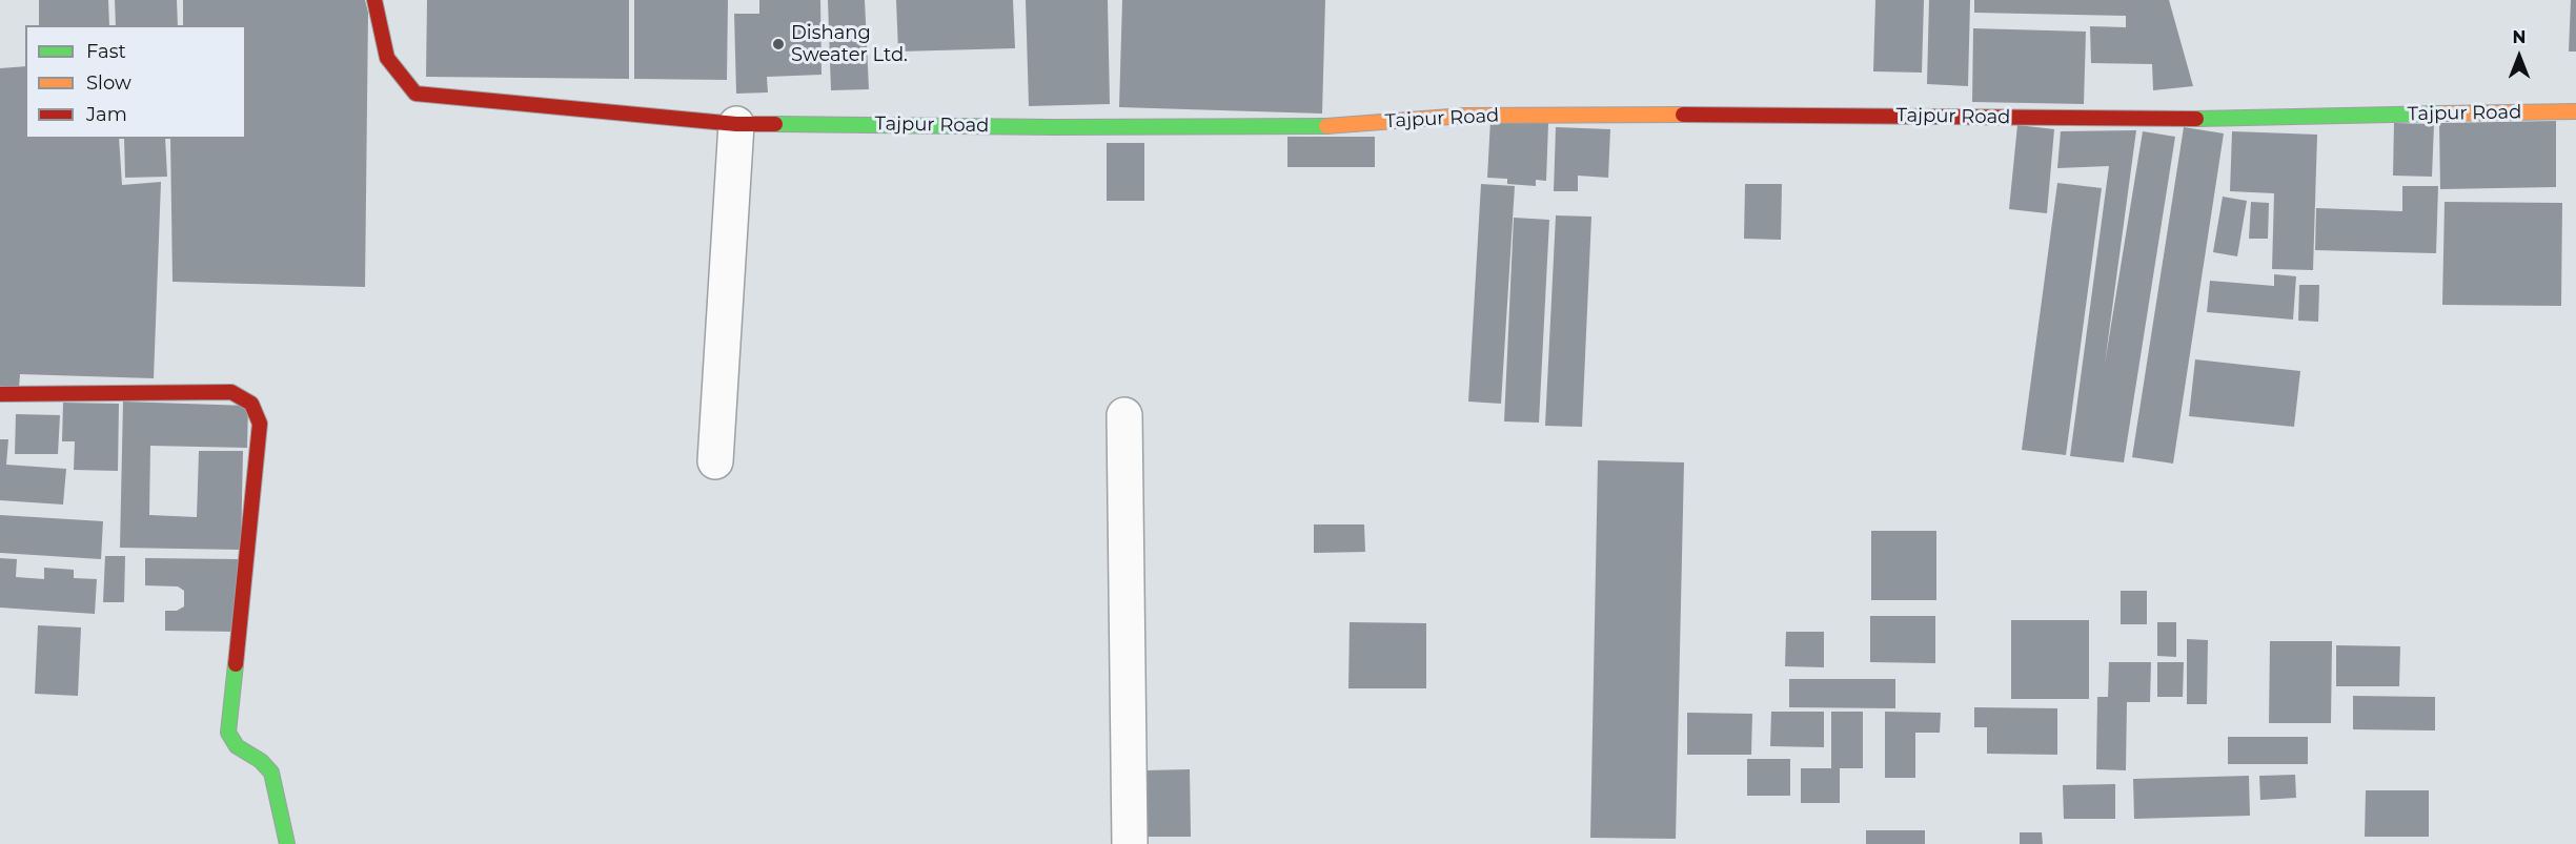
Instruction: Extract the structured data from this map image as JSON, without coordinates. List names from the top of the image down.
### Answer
{
  "streets": {
    "street": ["Tajpur Road"]
  },
  "places": ["Dishang Sweater Ltd."],
  "legend": ["Fast", "Slow", "Jam"],
  "north": "top"
}
